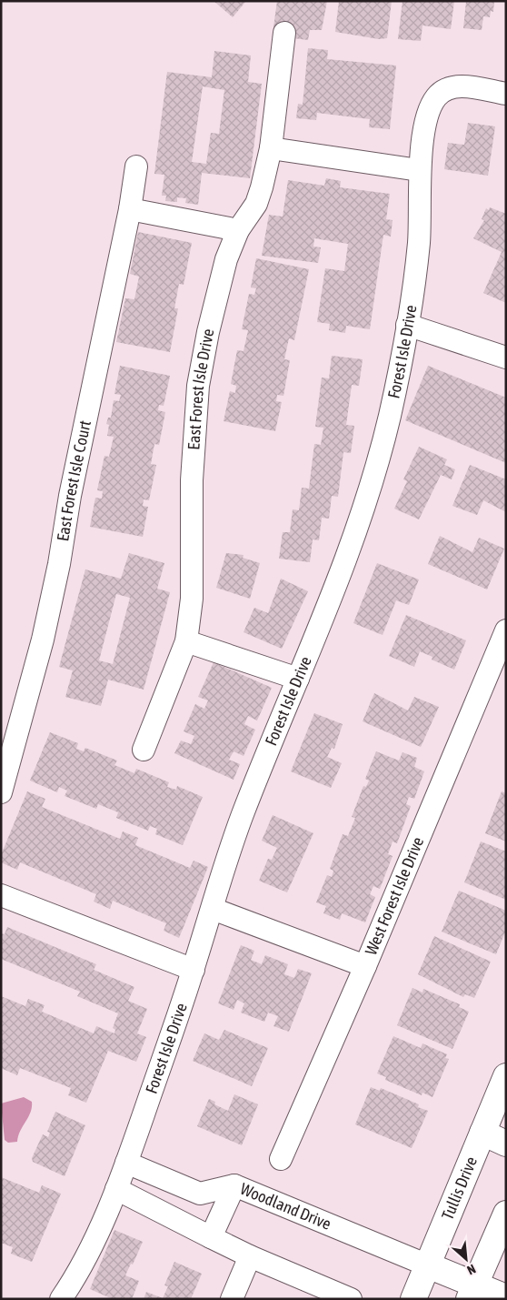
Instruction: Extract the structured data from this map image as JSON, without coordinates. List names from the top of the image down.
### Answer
{
  "streets": {
    "street": [
      "Forest Isle Drive",
      "East Forest Isle Drive",
      "East Forest Isle Court",
      "West Forest Isle Drive",
      "Tullis Drive",
      "Woodland Drive"
    ]
  },
  "crossings": [
    ["Tullis Drive", "Woodland Drive"]
  ],
  "north": "bottom right"
}
